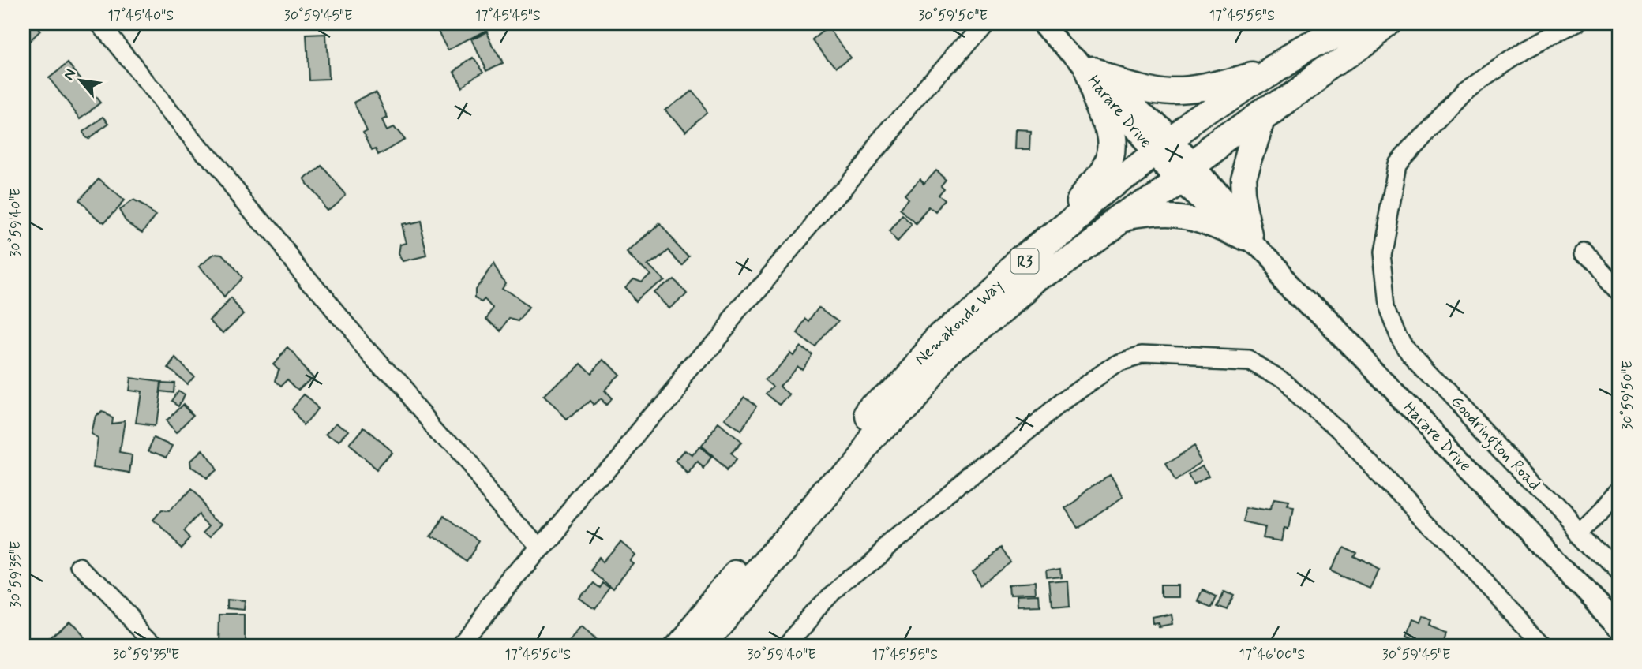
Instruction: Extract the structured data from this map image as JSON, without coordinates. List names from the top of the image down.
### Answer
{
  "streets": {
    "highway": ["R3", "Nemakonde Way"],
    "main road": ["Harare Drive"],
    "street": ["Goodrington Road"]
  },
  "crossings": [
    ["Harare Drive", "Nemakonde Way"]
  ],
  "north": "top left",
  "coordinates": [
    "17°45'40\"S",
    "30°59'45\"E",
    "17°45'45\"S",
    "30°59'50\"E",
    "17°45'55\"S",
    "30°59'40\"E",
    "30°59'35\"E",
    "17°45'50\"S",
    "17°46'00\"S"
  ]
}
